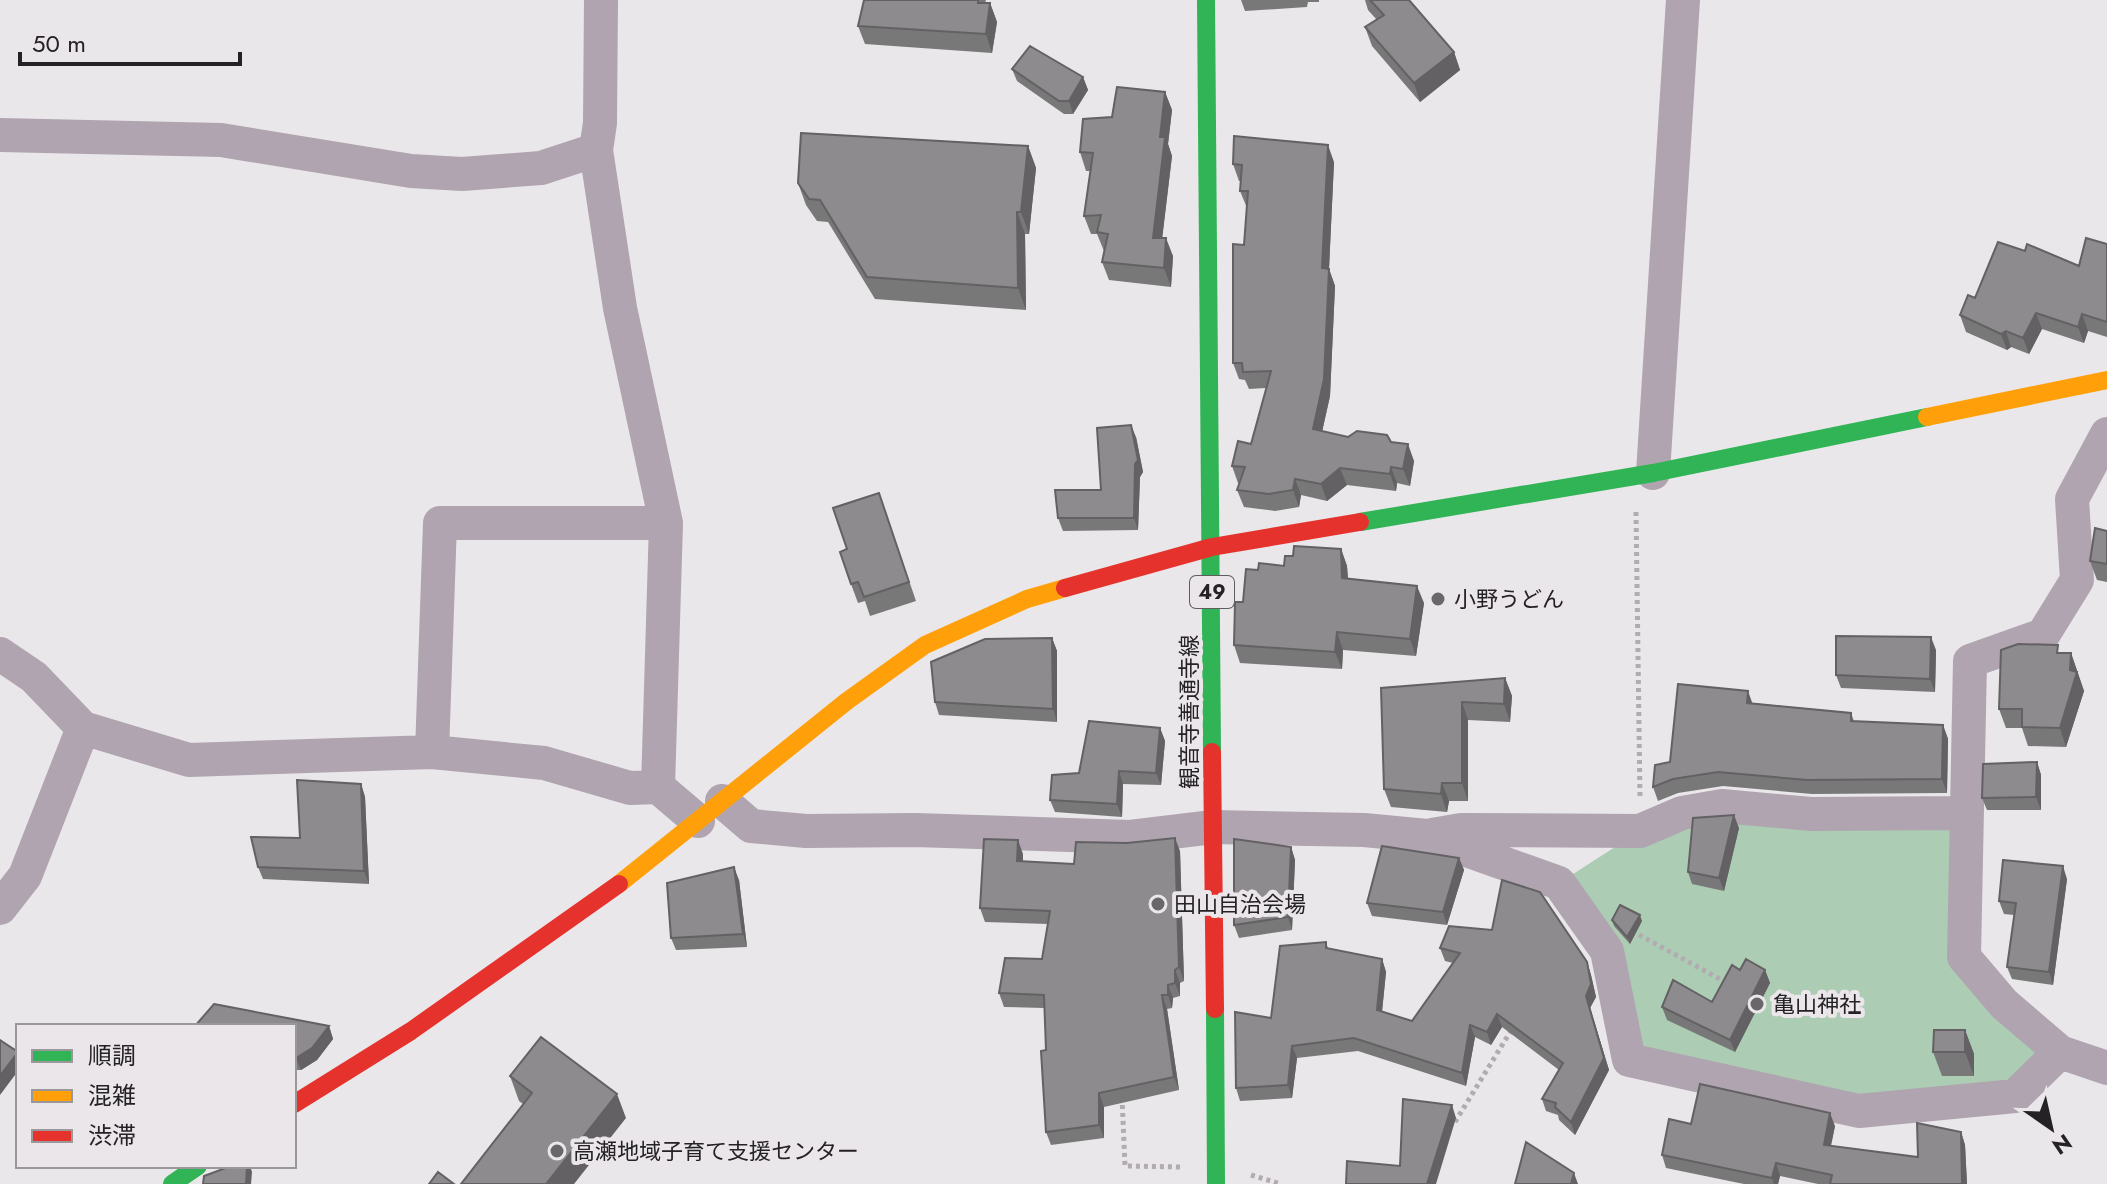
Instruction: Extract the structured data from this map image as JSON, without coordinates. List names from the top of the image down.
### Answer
{
  "streets": {
    "street": ["49", "観音寺善通寺線"]
  },
  "places": [
    "小野うどん",
    "田山自治会場",
    "亀山神社",
    "高瀬地域子育て支援センター"
  ],
  "legend": ["順調", "混雑", "渋滞"],
  "scale_bar": "50 m",
  "north": "bottom right"
}
